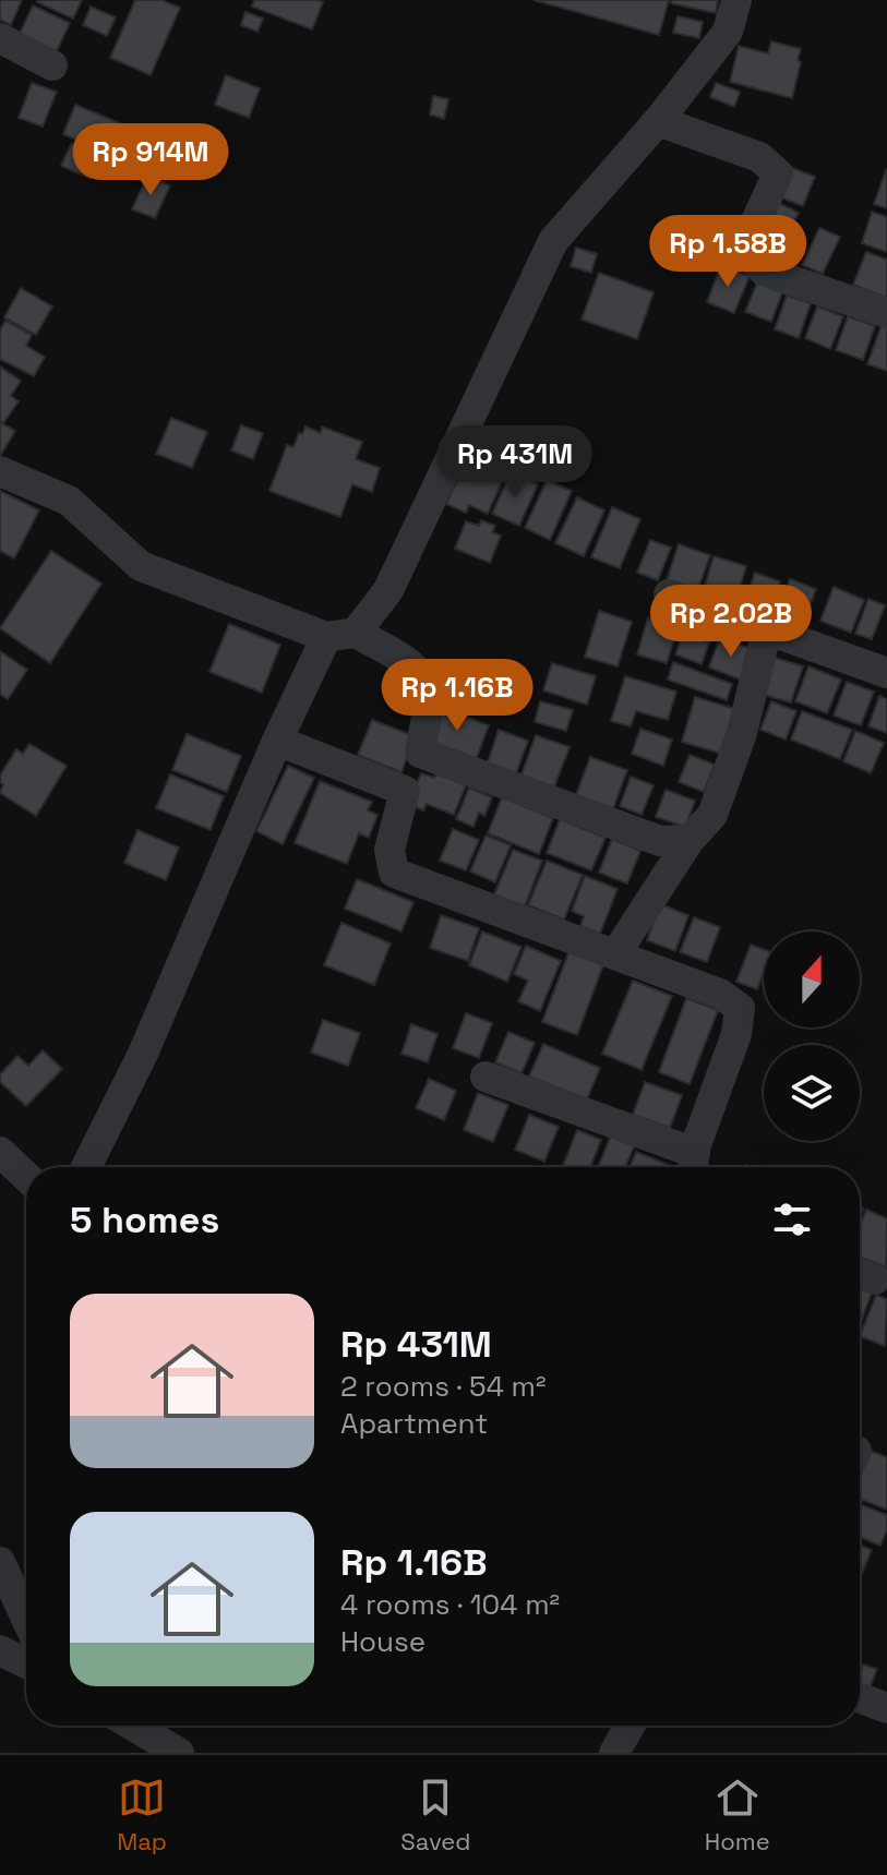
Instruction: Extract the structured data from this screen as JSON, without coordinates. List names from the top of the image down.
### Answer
{
  "north": "top",
  "page": {
    "price": [
      "Rp 914M",
      "Rp 1.58B",
      "Rp 431M",
      "Rp 2.02B",
      "Rp 1.16B"
    ],
    "heading": "5 homes",
    "list": [
      {
        "name": "Rp 431M",
        "note": "2 rooms · 54 m² · Apartment"
      },
      {
        "name": "Rp 1.16B",
        "note": "4 rooms · 104 m² · House"
      }
    ],
    "tabs": ["Map", "Saved", "Home"]
  }
}
